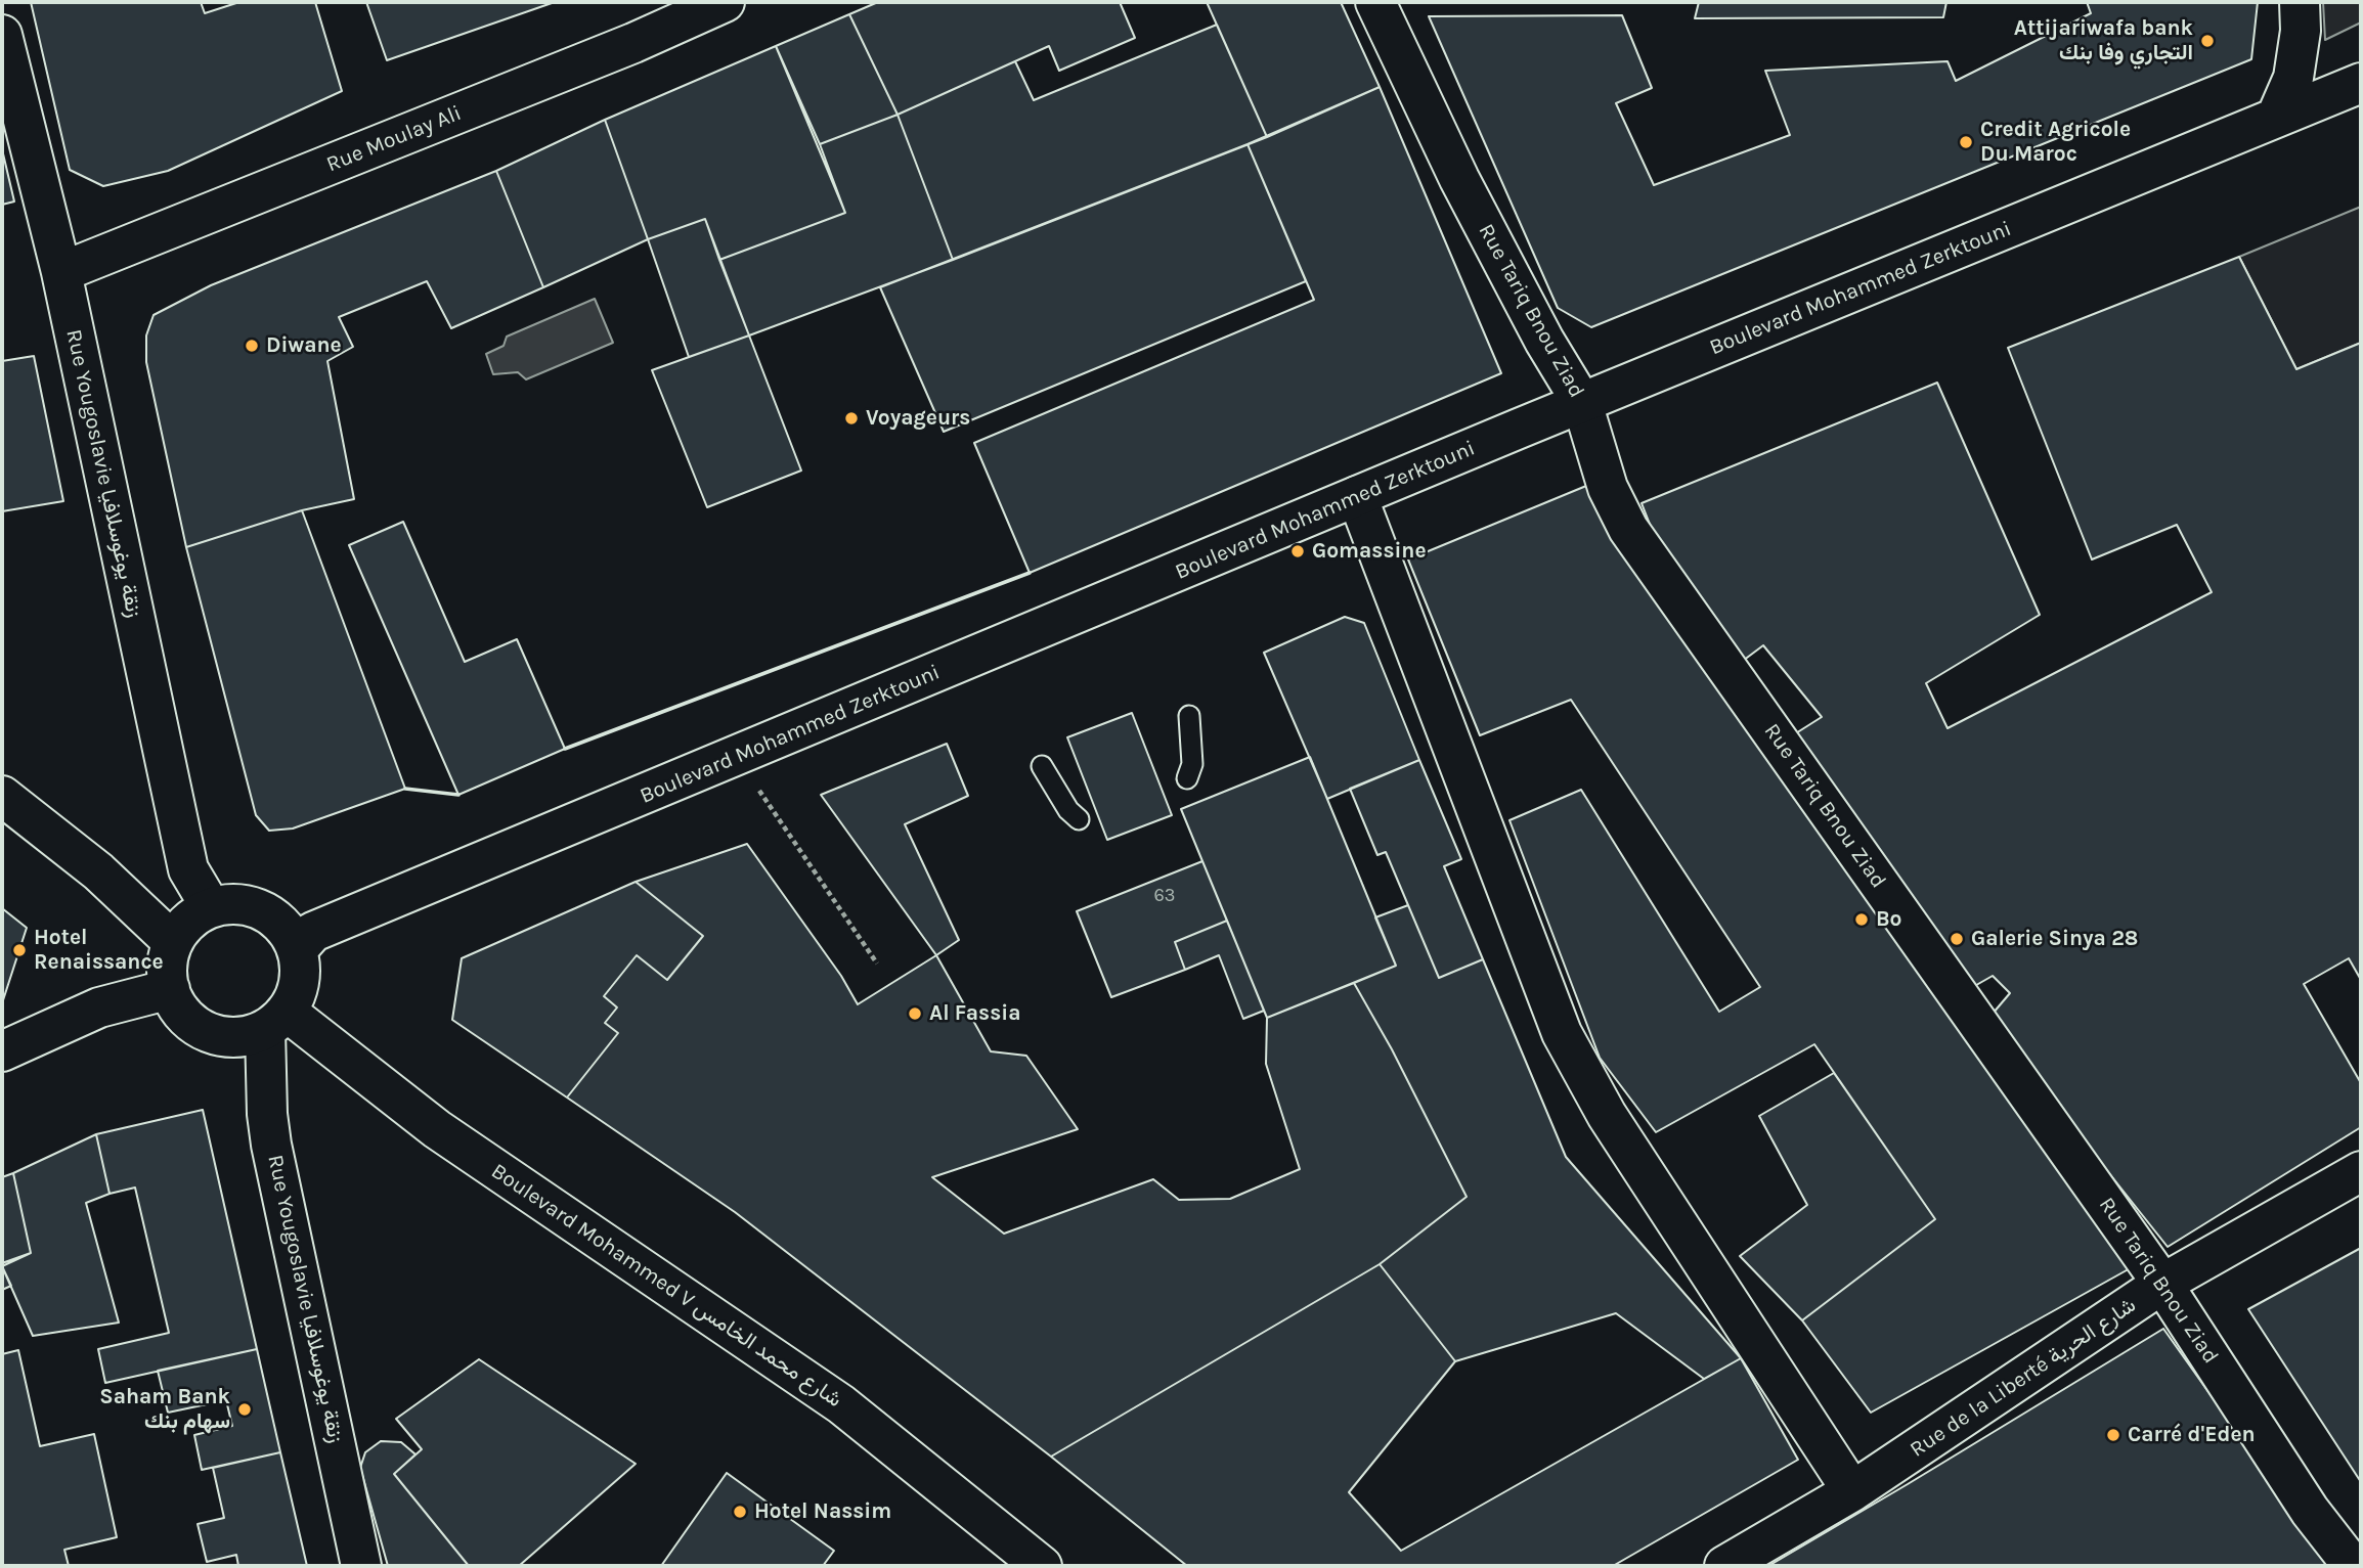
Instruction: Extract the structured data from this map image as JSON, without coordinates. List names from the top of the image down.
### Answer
{
  "streets": {
    "street": [
      "Rue Moulay Ali",
      "Boulevard Mohammed Zerktouni",
      "Rue Tariq Bnou Ziad",
      "Rue Yougoslavie زنقة يوغوسلافيا",
      "Boulevard Mohammed V شارع محمد الخامس",
      "Rue de la Liberté شارع الحرية"
    ]
  },
  "crossings": [
    ["Rue Moulay Ali", "Rue Yougoslavie زنقة يوغوسلافيا"],
    ["Boulevard Mohammed Zerktouni", "Rue Tariq Bnou Ziad"],
    ["Boulevard Mohammed Zerktouni", "Rue Yougoslavie زنقة يوغوسلافيا"],
    ["Boulevard Mohammed Zerktouni", "Boulevard Mohammed V شارع محمد الخامس"],
    ["Rue Tariq Bnou Ziad", "Rue de la Liberté شارع الحرية"],
    ["Rue Yougoslavie زنقة يوغوسلافيا", "Boulevard Mohammed V شارع محمد الخامس"]
  ],
  "places": [
    "Attijariwafa bank التجاري وفا بنك",
    "Credit Agricole Du Maroc",
    "Diwane",
    "Voyageurs",
    "Gomassine",
    "Bo",
    "Galerie Sinya 28",
    "Hotel Renaissance",
    "Al Fassia",
    "Saham Bank سهام بنك",
    "Carré d'Eden",
    "Hotel Nassim"
  ],
  "house_numbers": ["63"]
}
